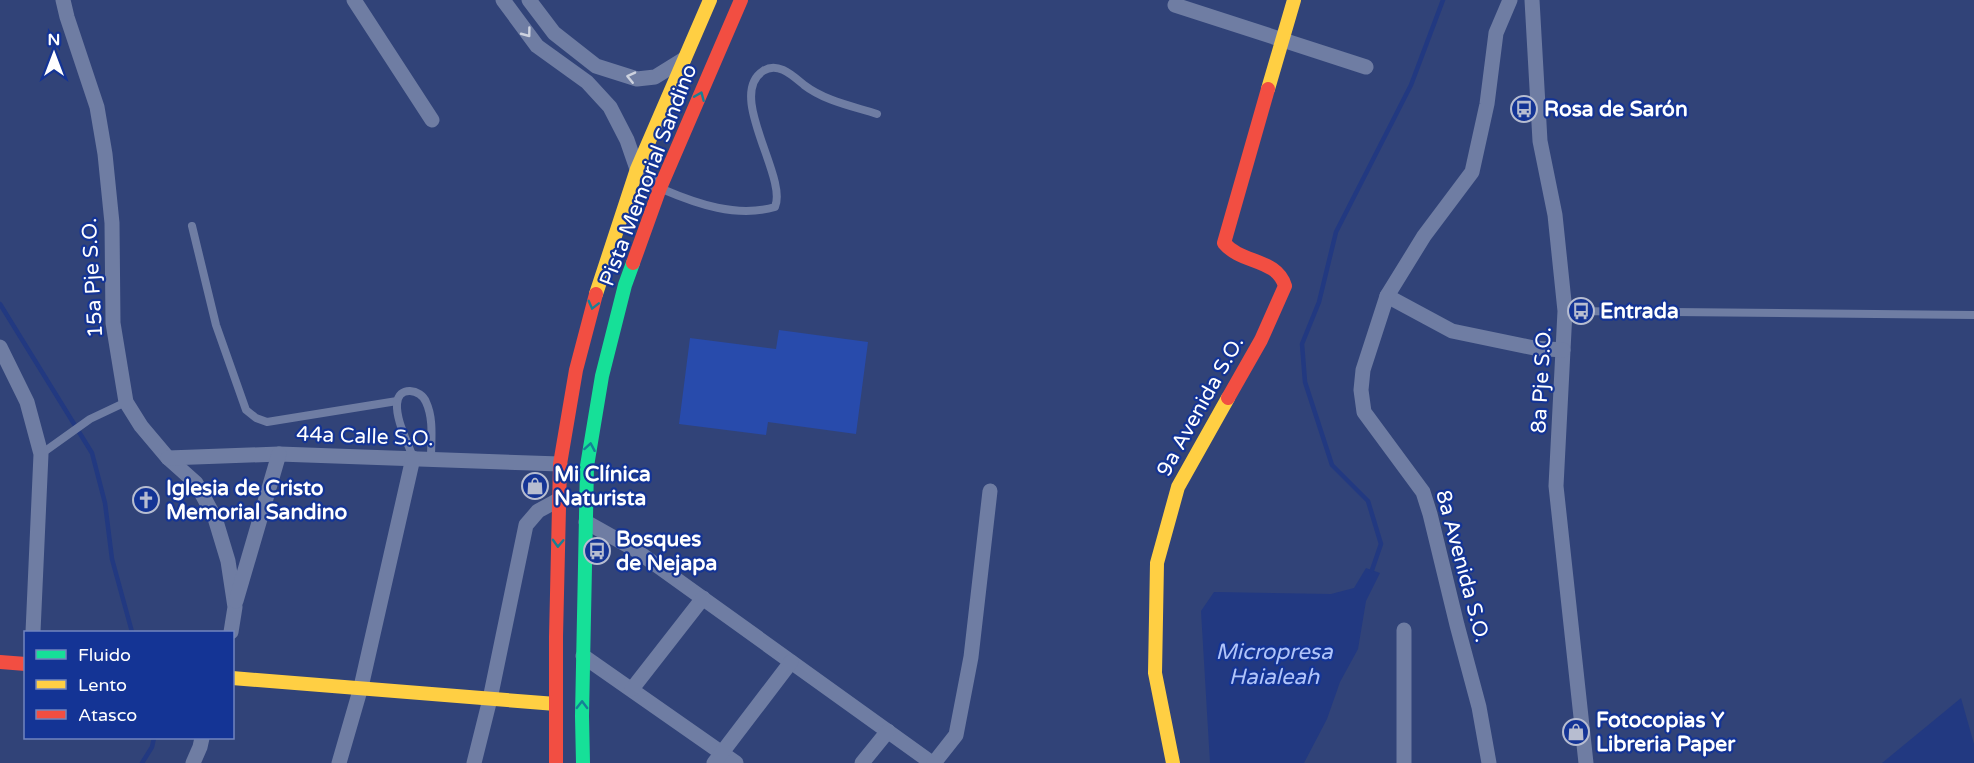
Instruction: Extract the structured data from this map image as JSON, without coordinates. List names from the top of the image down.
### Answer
{
  "streets": {
    "main road": ["Pista Memorial Sandino", "9a Avenida S.O."],
    "street": [
      "15a Pje S.O.",
      "8a Pje S.O.",
      "44a Calle S.O.",
      "8a Avenida S.O."
    ]
  },
  "crossings": [
    ["Pista Memorial Sandino", "44a Calle S.O."],
    ["15a Pje S.O.", "44a Calle S.O."]
  ],
  "water": ["Micropresa Haialeah"],
  "places": {
    "bus stop": ["Rosa de Sarón", "Entrada", "Bosques de Nejapa"],
    "shop": ["Mi Clínica Naturista", "Fotocopias Y Libreria Paper"],
    "church": ["Iglesia de Cristo Memorial Sandino"]
  },
  "legend": ["Fluido", "Lento", "Atasco"],
  "north": "top"
}
